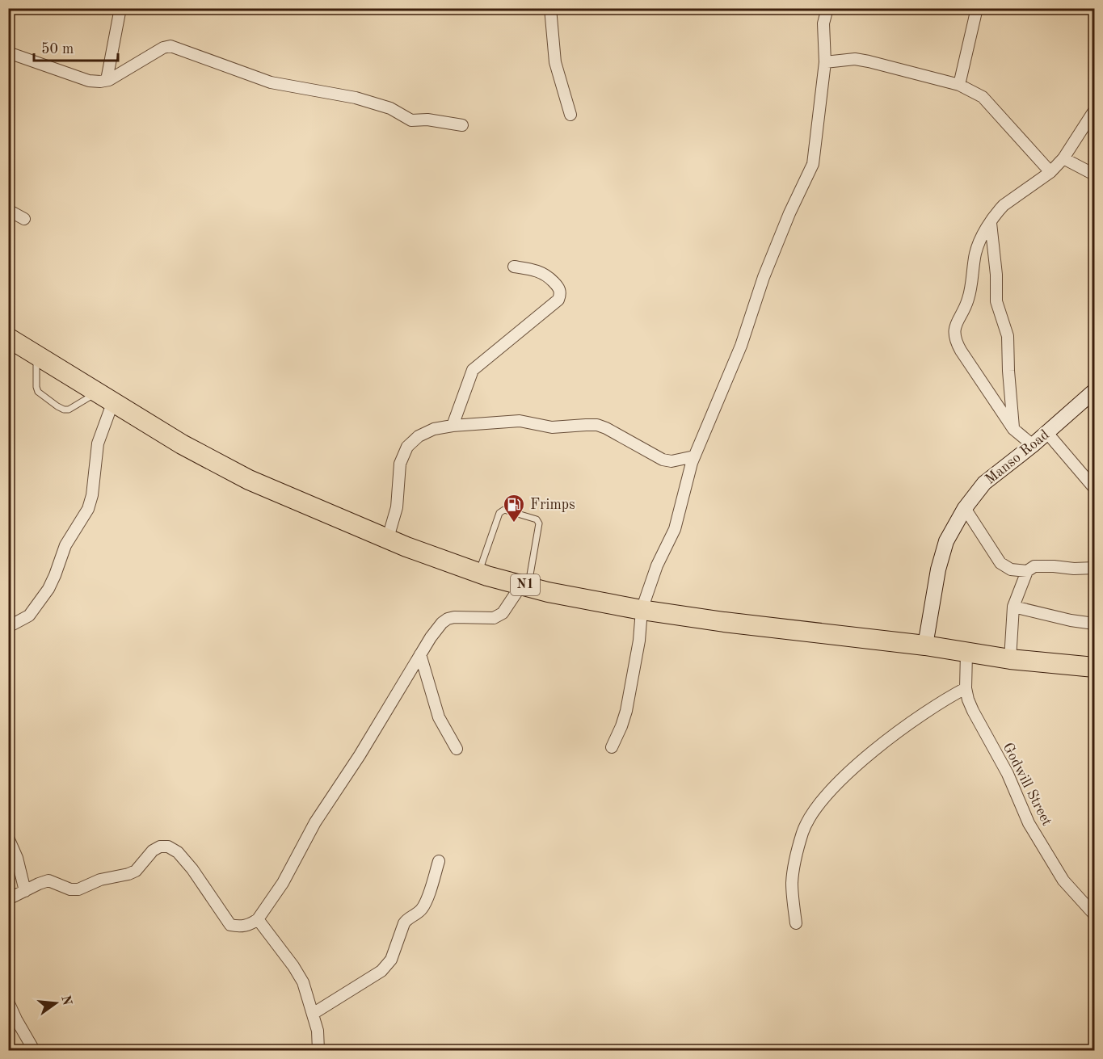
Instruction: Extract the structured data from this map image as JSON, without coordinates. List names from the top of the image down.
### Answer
{
  "streets": {
    "highway": ["N1"],
    "street": ["Manso Road", "Godwill Street"]
  },
  "crossings": [
    ["Manso Road", "N1"],
    ["N1", "Godwill Street"]
  ],
  "places": {
    "fuel station": ["Frimps"]
  },
  "scale_bar": "50 m",
  "north": "right"
}
